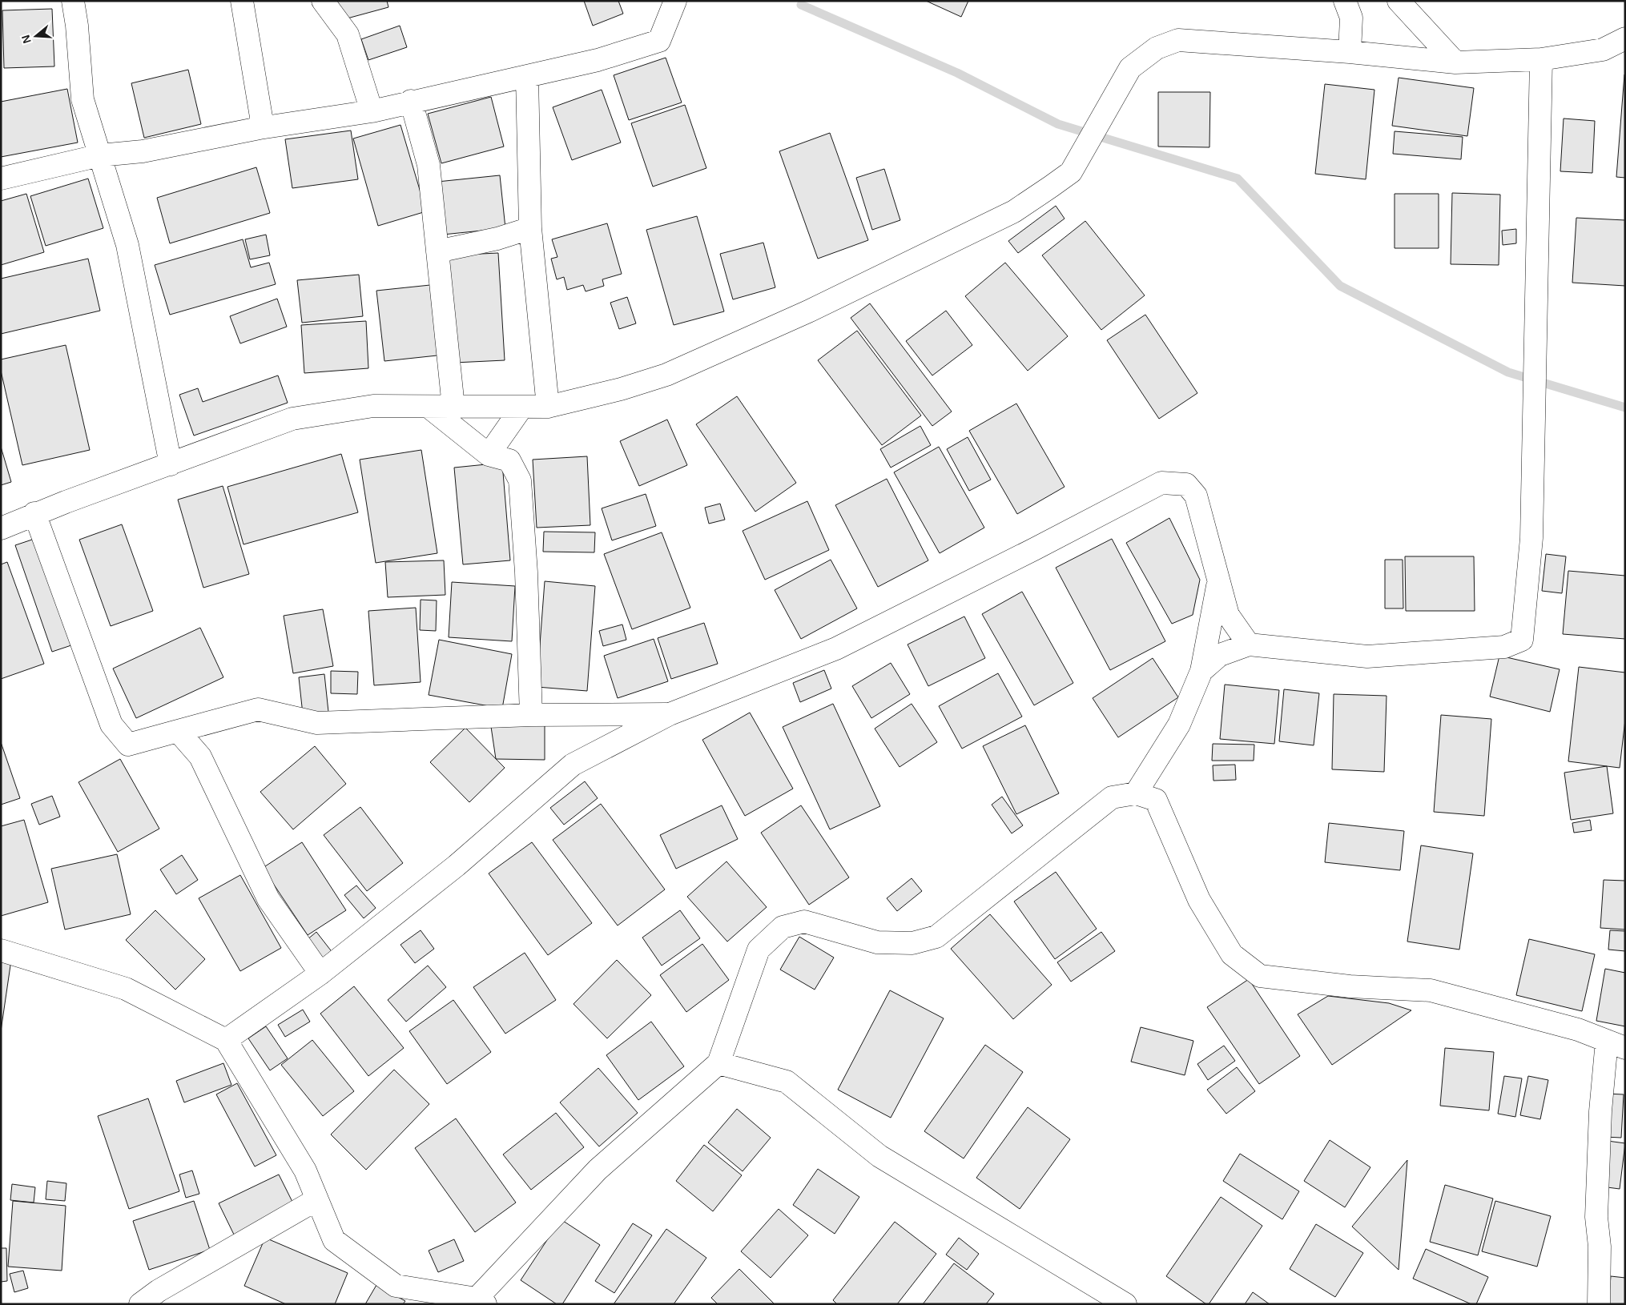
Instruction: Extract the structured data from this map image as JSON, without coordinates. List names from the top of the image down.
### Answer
{
  "north": "left"
}
